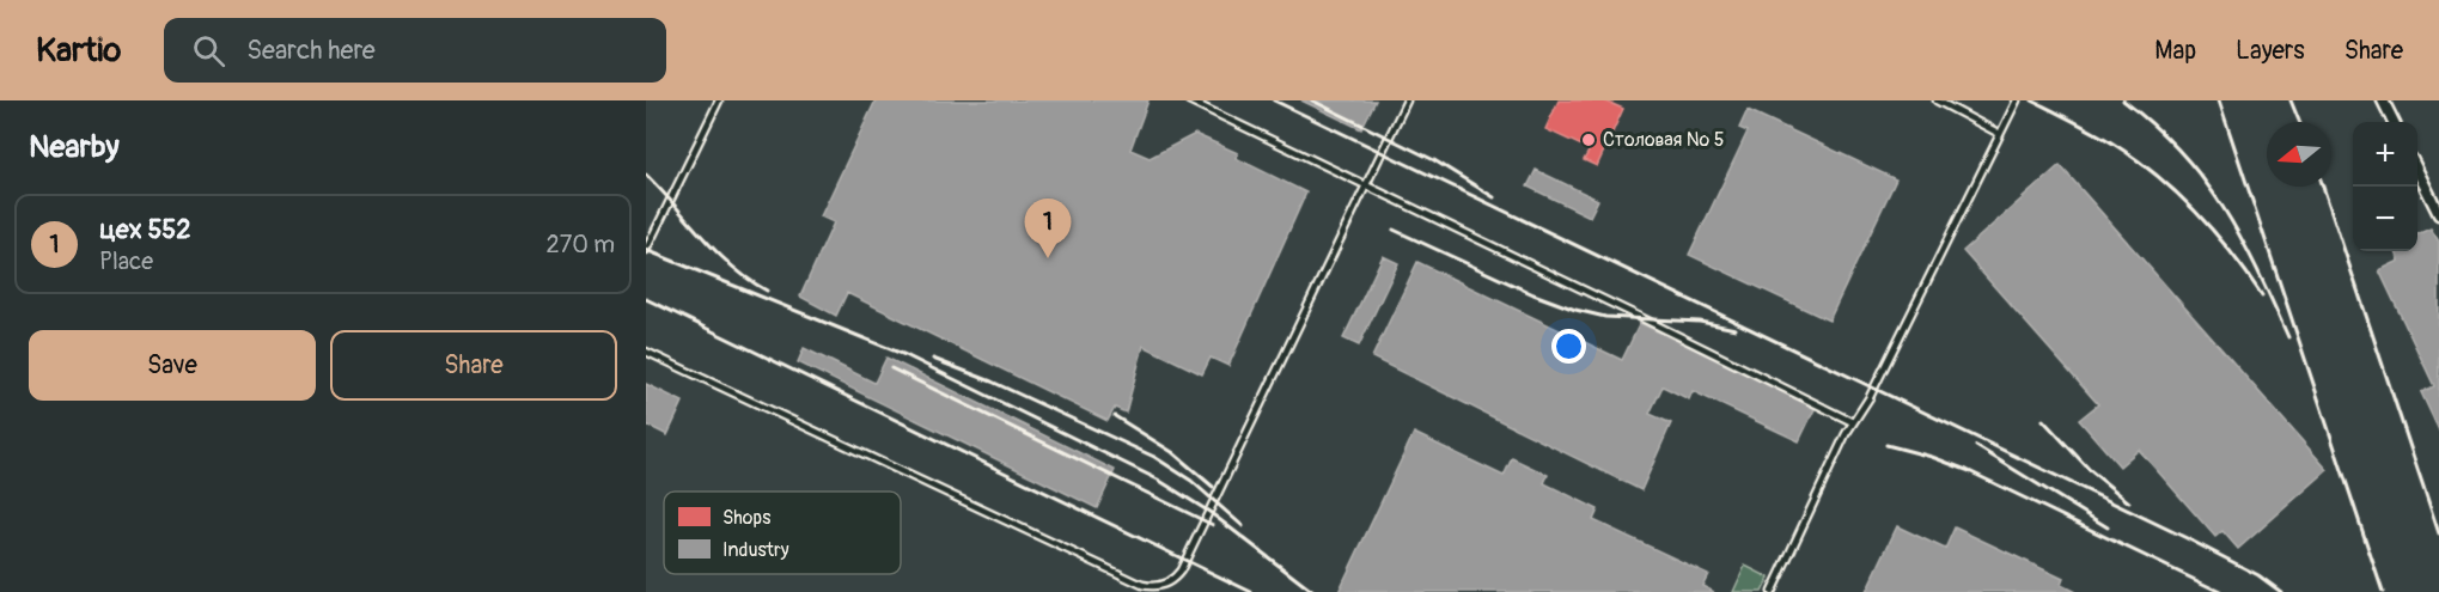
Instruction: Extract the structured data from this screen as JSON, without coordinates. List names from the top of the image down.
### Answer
{
  "places": ["Столовая № 5"],
  "legend": ["Shops", "Industry"],
  "north": "left",
  "page": {
    "header": "Kartio",
    "search": "Search here",
    "nav": ["Map", "Layers", "Share"],
    "heading": "Nearby",
    "map_buttons": ["+", "−"],
    "list": [
      {
        "mark": "1",
        "name": "цех 552",
        "note": "Place",
        "value": "270 m"
      }
    ],
    "pins": "1",
    "buttons": ["Save", "Share"]
  }
}
